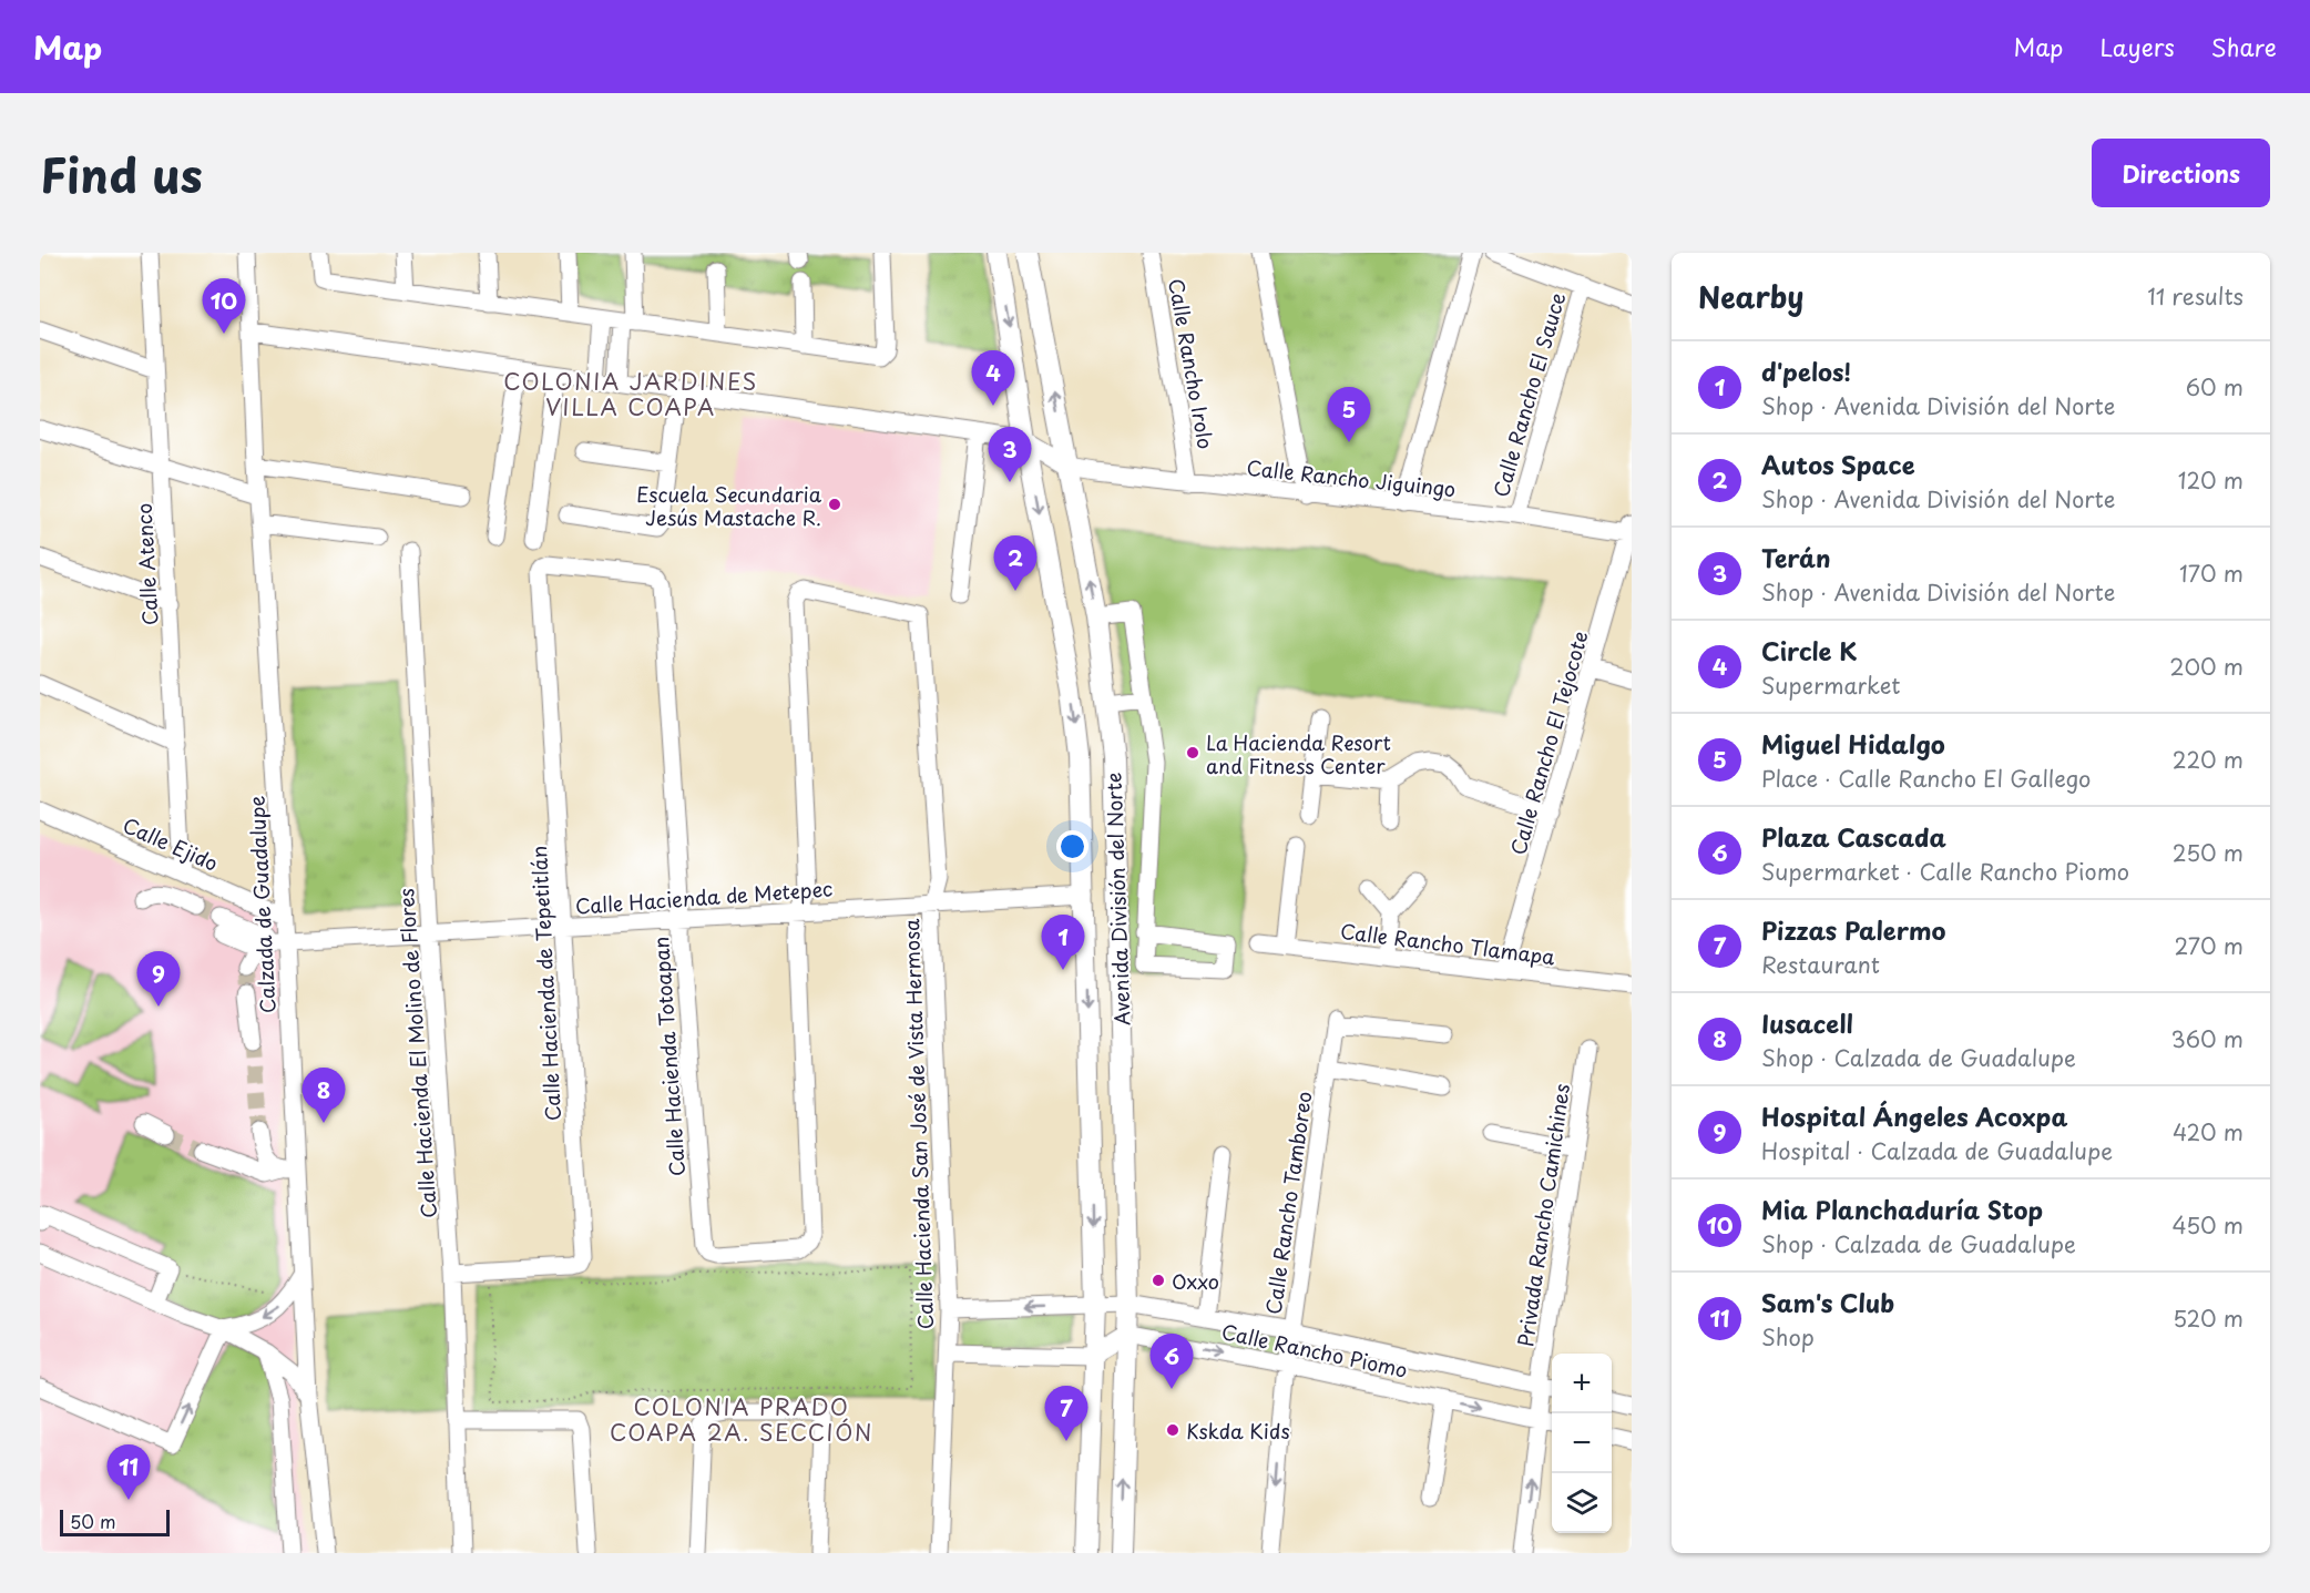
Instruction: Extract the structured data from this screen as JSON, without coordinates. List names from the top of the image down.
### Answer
{
  "streets": {
    "main road": ["Avenida División del Norte"],
    "street": [
      "Calle Rancho Irolo",
      "Calle Rancho El Sauce",
      "Calle Rancho Jiguingo",
      "Calle Atenco",
      "Calle Rancho El Tejocote",
      "Calle Ejido",
      "Calle Hacienda de Metepec",
      "Calzada de Guadalupe",
      "Calle Rancho Tlamapa",
      "Calle Hacienda de Tepetitlán",
      "Calle Hacienda El Molino de Flores",
      "Calle Hacienda Totoapan",
      "Calle Hacienda San José de Vista Hermosa",
      "Calle Rancho Tamboreo",
      "Privada Rancho Camichines",
      "Calle Rancho Piomo"
    ]
  },
  "crossings": [
    ["Calle Rancho Irolo", "Calle Rancho Jiguingo"],
    ["Calle Rancho El Sauce", "Calle Rancho Jiguingo"],
    ["Calle Rancho Jiguingo", "Calle Rancho El Tejocote"],
    ["Calle Rancho Jiguingo", "Avenida División del Norte"],
    ["Calle Atenco", "Calle Ejido"],
    ["Calle Rancho El Tejocote", "Calle Rancho Tlamapa"],
    ["Calle Ejido", "Calzada de Guadalupe"],
    ["Calle Hacienda de Metepec", "Avenida División del Norte"],
    ["Calle Hacienda de Metepec", "Calzada de Guadalupe"],
    ["Calle Hacienda de Metepec", "Calle Hacienda de Tepetitlán"],
    ["Calle Hacienda de Metepec", "Calle Hacienda El Molino de Flores"],
    ["Calle Hacienda de Metepec", "Calle Hacienda Totoapan"],
    ["Calle Hacienda de Metepec", "Calle Hacienda San José de Vista Hermosa"],
    ["Avenida División del Norte", "Calle Rancho Piomo"],
    ["Calle Hacienda de Tepetitlán", "Calle Hacienda El Molino de Flores"],
    ["Calle Hacienda de Tepetitlán", "Calle Hacienda Totoapan"],
    ["Calle Hacienda Totoapan", "Calle Hacienda San José de Vista Hermosa"],
    ["Calle Hacienda San José de Vista Hermosa", "Calle Rancho Piomo"],
    ["Calle Rancho Tamboreo", "Calle Rancho Piomo"],
    ["Privada Rancho Camichines", "Calle Rancho Piomo"]
  ],
  "districts": ["COLONIA JARDINES VILLA COAPA", "COLONIA PRADO COAPA 2A. SECCIÓN"],
  "places": [
    "Escuela Secundaria Jesús Mastache R.",
    "La Hacienda Resort and Fitness Center",
    "Oxxo",
    "Kskda Kids"
  ],
  "scale_bar": "50 m",
  "page": {
    "header": "Map",
    "nav": ["Map", "Layers", "Share"],
    "title": "Find us",
    "buttons": "Directions",
    "heading": ["Nearby", "11 results"],
    "pins": [
      "10",
      "4",
      "5",
      "3",
      "2",
      "1",
      "9",
      "8",
      "6",
      "7",
      "11"
    ],
    "list": [
      {
        "mark": "1",
        "name": "d'pelos!",
        "note": "Shop · Avenida División del Norte",
        "value": "60 m"
      },
      {
        "mark": "2",
        "name": "Autos Space",
        "note": "Shop · Avenida División del Norte",
        "value": "120 m"
      },
      {
        "mark": "3",
        "name": "Terán",
        "note": "Shop · Avenida División del Norte",
        "value": "170 m"
      },
      {
        "mark": "4",
        "name": "Circle K",
        "note": "Supermarket",
        "value": "200 m"
      },
      {
        "mark": "5",
        "name": "Miguel Hidalgo",
        "note": "Place · Calle Rancho El Gallego",
        "value": "220 m"
      },
      {
        "mark": "6",
        "name": "Plaza Cascada",
        "note": "Supermarket · Calle Rancho Piomo",
        "value": "250 m"
      },
      {
        "mark": "7",
        "name": "Pizzas Palermo",
        "note": "Restaurant",
        "value": "270 m"
      },
      {
        "mark": "8",
        "name": "Iusacell",
        "note": "Shop · Calzada de Guadalupe",
        "value": "360 m"
      },
      {
        "mark": "9",
        "name": "Hospital Ángeles Acoxpa",
        "note": "Hospital · Calzada de Guadalupe",
        "value": "420 m"
      },
      {
        "mark": "10",
        "name": "Mia Planchaduría Stop",
        "note": "Shop · Calzada de Guadalupe",
        "value": "450 m"
      },
      {
        "mark": "11",
        "name": "Sam's Club",
        "note": "Shop",
        "value": "520 m"
      }
    ],
    "map_buttons": ["+", "−"],
    "scale": "50 m"
  }
}
